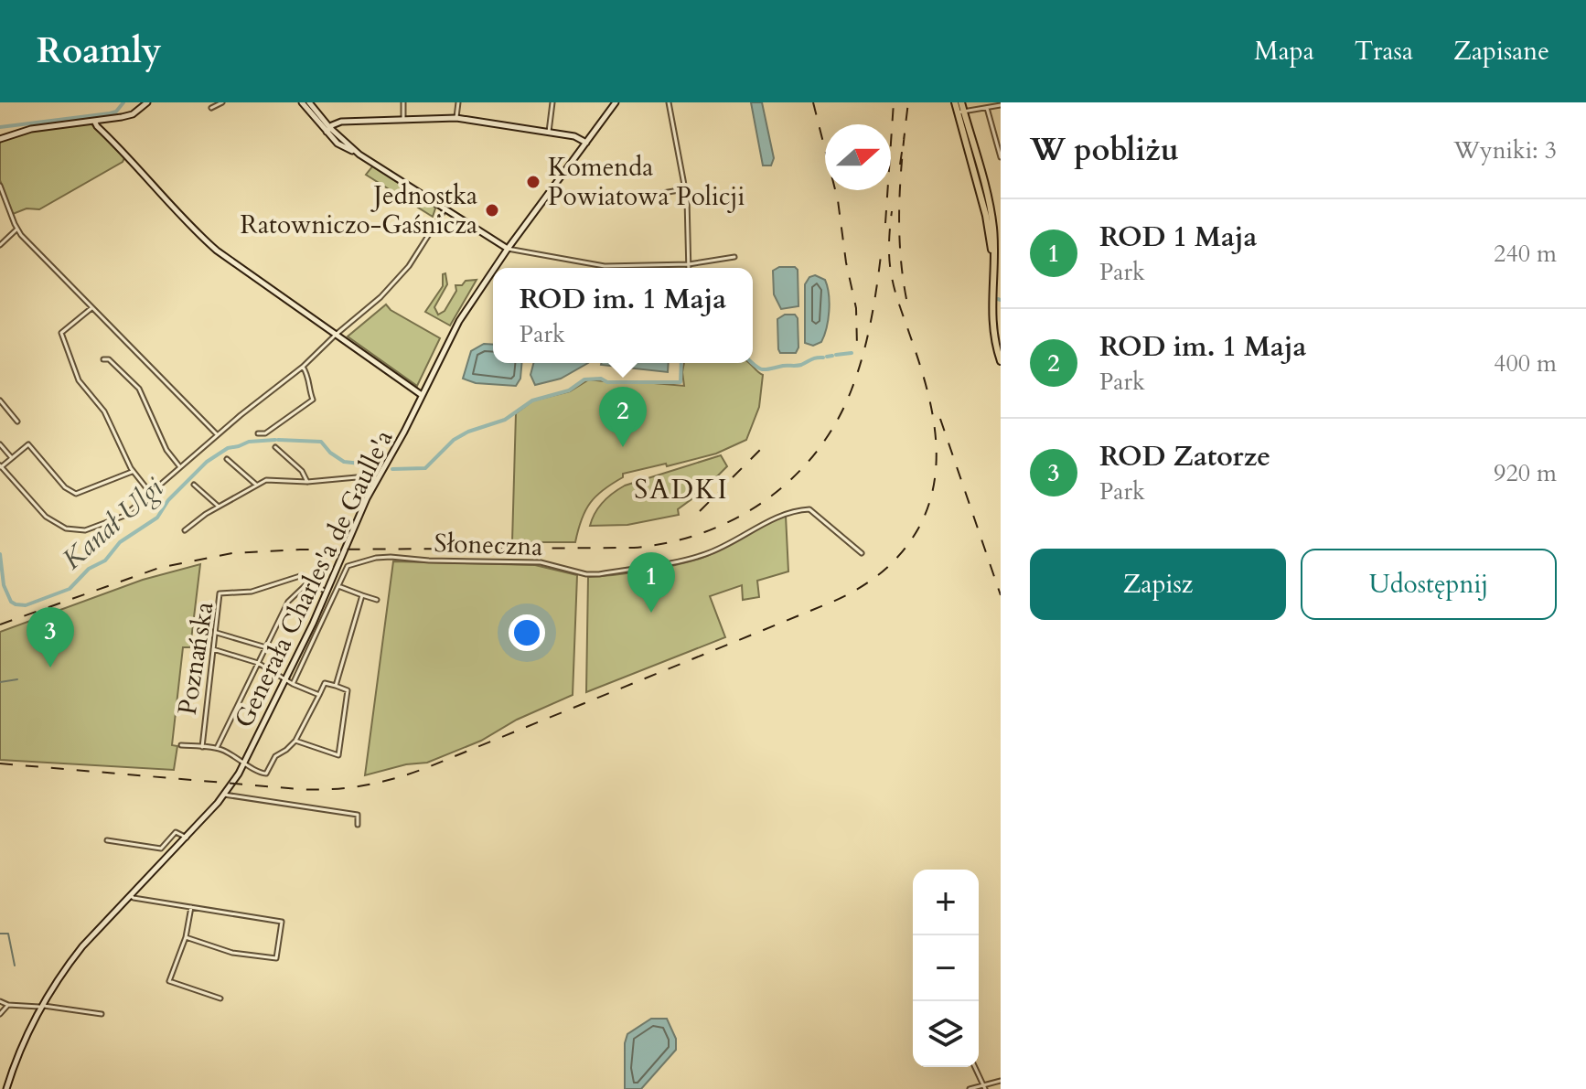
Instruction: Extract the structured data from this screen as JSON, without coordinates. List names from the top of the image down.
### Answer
{
  "streets": {
    "main road": ["Generała Charles'a de Gaulle'a"],
    "street": ["Słoneczna", "Poznańska"]
  },
  "crossings": [
    ["Generała Charles'a de Gaulle'a", "Poznańska"]
  ],
  "districts": ["SADKI"],
  "water": ["Kanał Ulgi"],
  "places": ["Komenda Powiatowa Policji", "Jednostka Ratowniczo-Gaśnicza"],
  "north": "right",
  "page": {
    "header": "Roamly",
    "nav": ["Mapa", "Trasa", "Zapisane"],
    "heading": ["W pobliżu", "Wyniki: 3"],
    "list": [
      {
        "mark": "1",
        "name": "ROD 1 Maja",
        "note": "Park",
        "value": "240 m"
      },
      {
        "mark": "2",
        "name": "ROD im. 1 Maja",
        "note": "Park",
        "value": "400 m"
      },
      {
        "mark": "3",
        "name": "ROD Zatorze",
        "note": "Park",
        "value": "920 m"
      }
    ],
    "popup": ["ROD im. 1 Maja", "Park"],
    "pins": ["2", "1", "3"],
    "buttons": ["Zapisz", "Udostępnij"],
    "map_buttons": ["+", "−"]
  }
}
